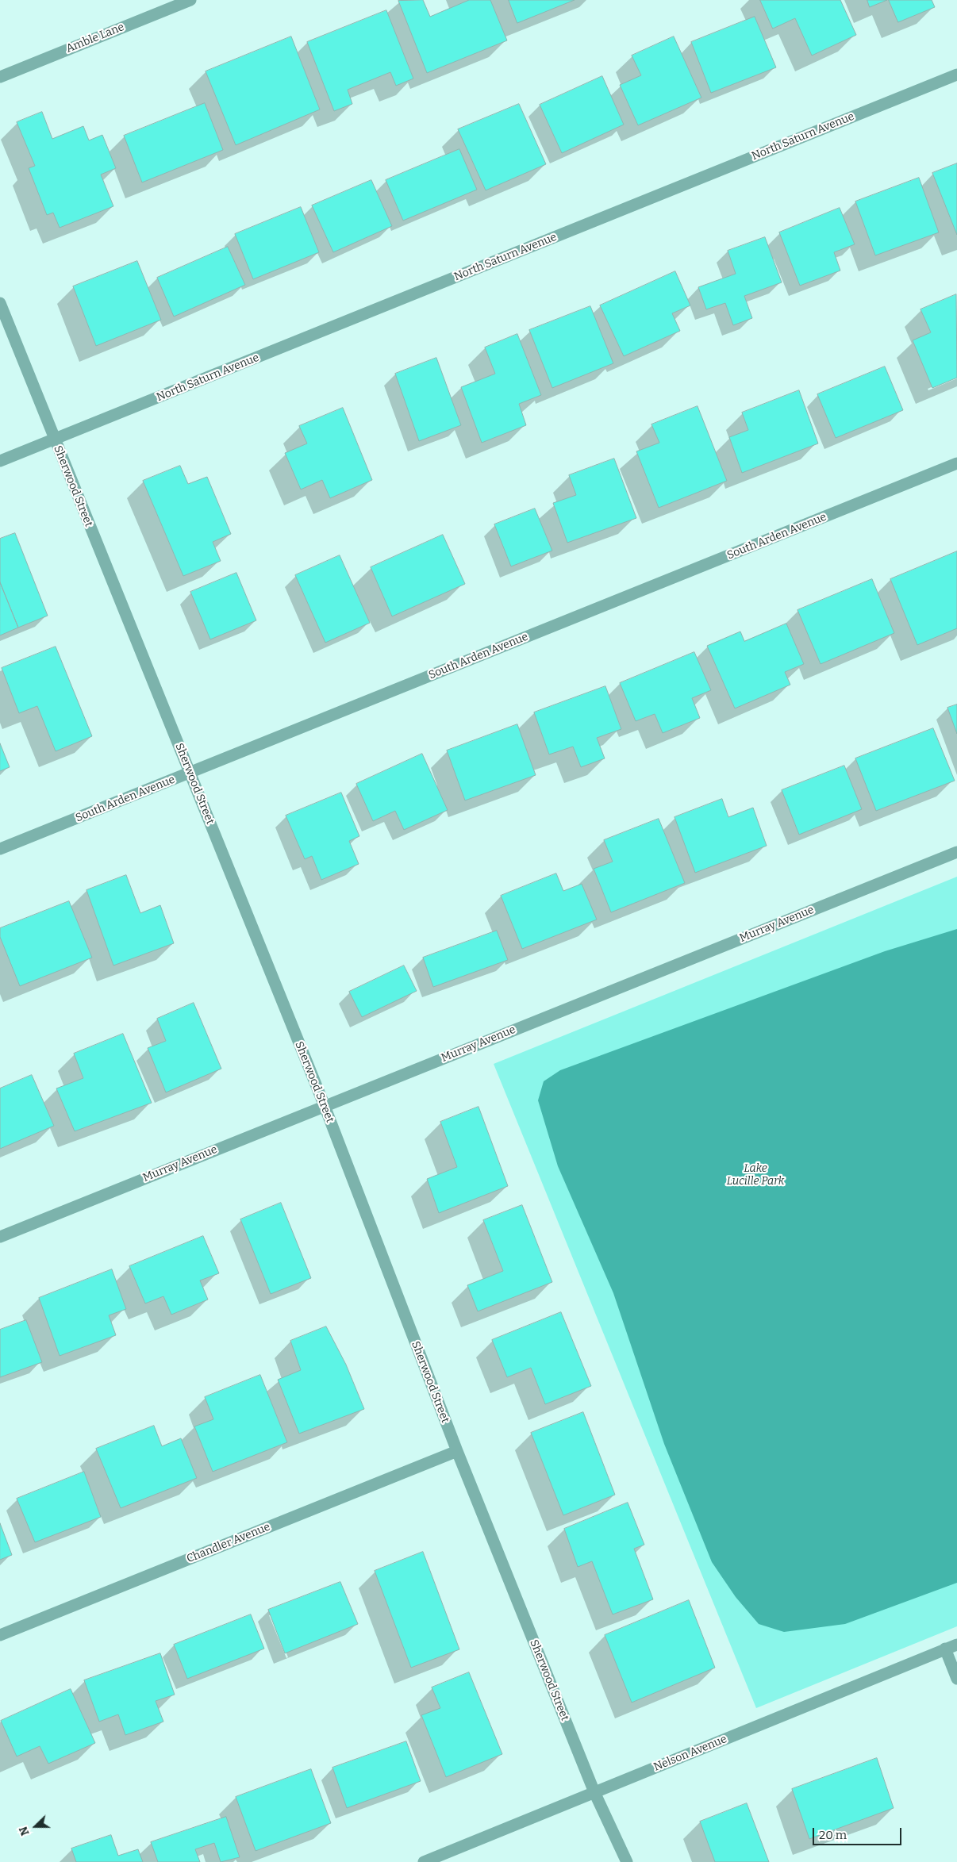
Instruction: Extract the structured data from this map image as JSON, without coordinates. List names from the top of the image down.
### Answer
{
  "streets": {
    "street": [
      "Amble Lane",
      "North Saturn Avenue",
      "Sherwood Street",
      "South Arden Avenue",
      "Murray Avenue",
      "Chandler Avenue",
      "Nelson Avenue"
    ]
  },
  "crossings": [
    ["North Saturn Avenue", "Sherwood Street"],
    ["Sherwood Street", "South Arden Avenue"],
    ["Sherwood Street", "Murray Avenue"],
    ["Sherwood Street", "Chandler Avenue"],
    ["Sherwood Street", "Nelson Avenue"]
  ],
  "parks": ["Lake Lucille Park"],
  "scale_bar": "20 m",
  "north": "left"
}
